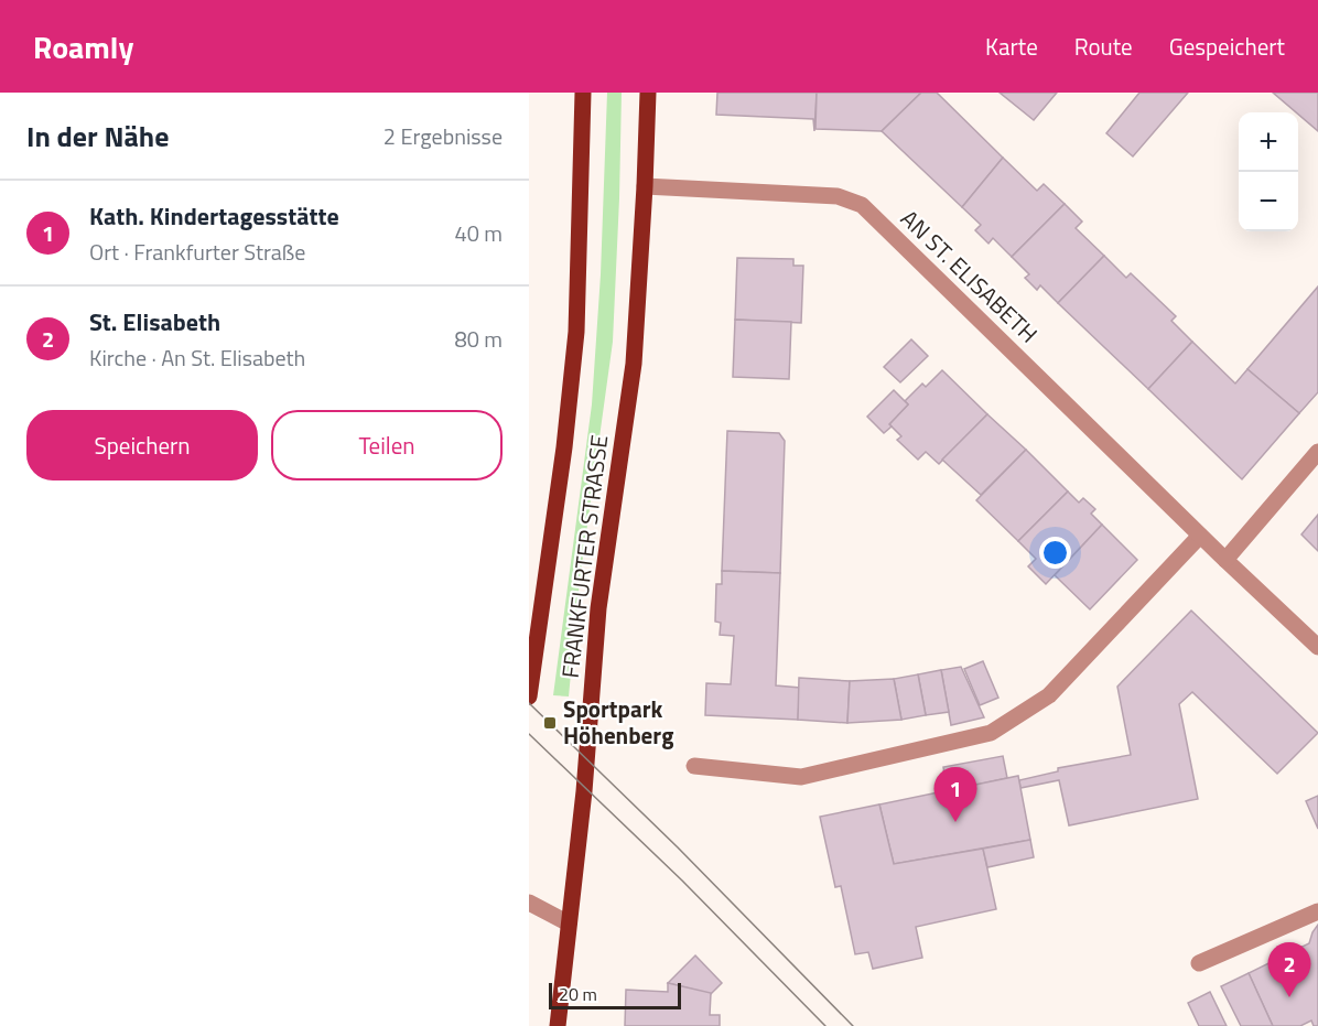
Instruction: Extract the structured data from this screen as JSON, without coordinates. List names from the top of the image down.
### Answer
{
  "streets": {
    "main road": ["FRANKFURTER STRASSE"],
    "street": ["AN ST. ELISABETH"]
  },
  "crossings": [
    ["AN ST. ELISABETH", "FRANKFURTER STRASSE"]
  ],
  "places": {
    "transit": ["Sportpark Höhenberg"]
  },
  "scale_bar": "20 m",
  "page": {
    "header": "Roamly",
    "nav": ["Karte", "Route", "Gespeichert"],
    "heading": ["In der Nähe", "2 Ergebnisse"],
    "map_buttons": ["+", "−"],
    "list": [
      {
        "mark": "1",
        "name": "Kath. Kindertagesstätte",
        "note": "Ort · Frankfurter Straße",
        "value": "40 m"
      },
      {
        "mark": "2",
        "name": "St. Elisabeth",
        "note": "Kirche · An St. Elisabeth",
        "value": "80 m"
      }
    ],
    "buttons": ["Speichern", "Teilen"],
    "pins": ["1", "2"],
    "scale": "20 m"
  }
}
